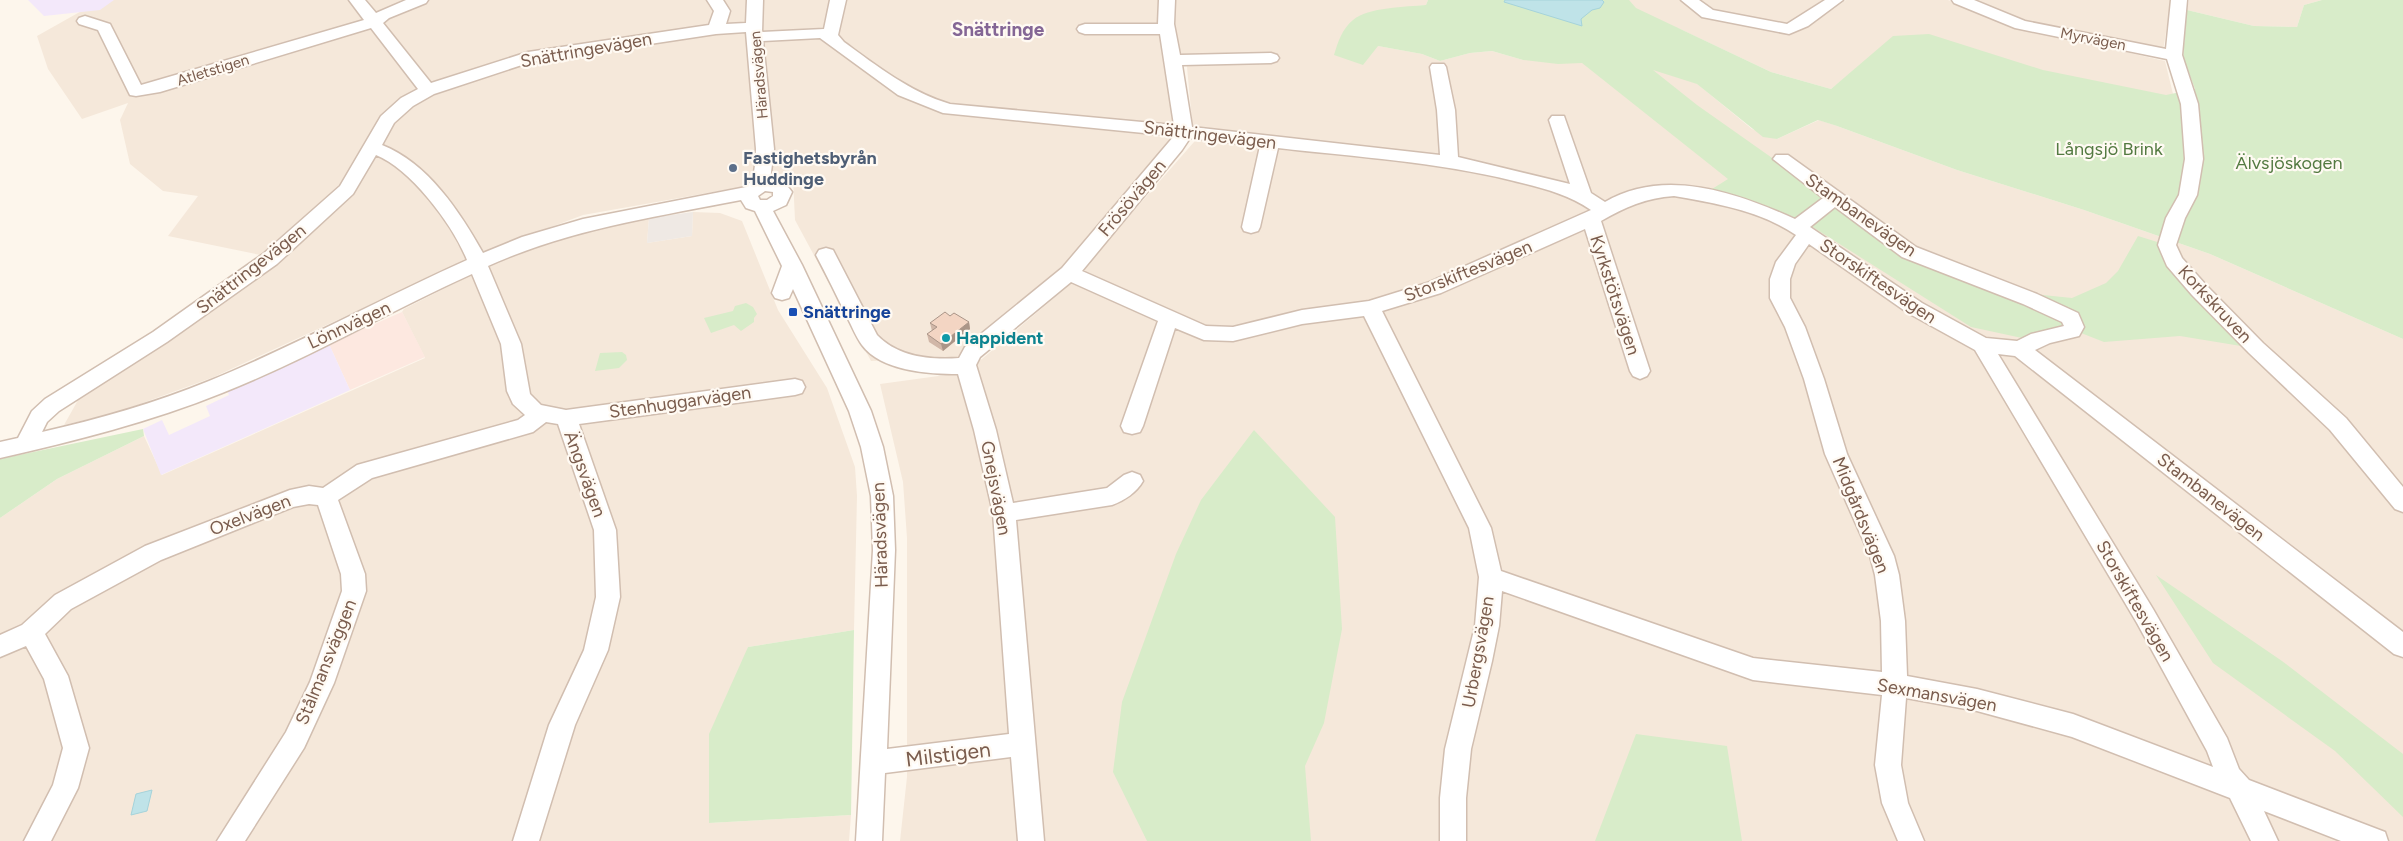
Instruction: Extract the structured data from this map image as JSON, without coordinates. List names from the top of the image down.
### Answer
{
  "streets": {
    "street": [
      "Myrvägen",
      "Snättringevägen",
      "Atletstigen",
      "Häradsvägen",
      "Frösövägen",
      "Stambanevägen",
      "Storskiftesvägen",
      "Kyrkstötsvägen",
      "Korkskruven",
      "Lönnvägen",
      "Stenhuggarvägen",
      "Ängsvägen",
      "Gnejsvägen",
      "Oxelvägen",
      "Midgårdsvägen",
      "Urbergsvägen",
      "Stålmansväggen",
      "Sexmansvägen",
      "Milstigen"
    ]
  },
  "crossings": [
    ["Myrvägen", "Korkskruven"],
    ["Snättringevägen", "Häradsvägen"],
    ["Snättringevägen", "Frösövägen"],
    ["Snättringevägen", "Storskiftesvägen"],
    ["Snättringevägen", "Kyrkstötsvägen"],
    ["Snättringevägen", "Lönnvägen"],
    ["Snättringevägen", "Ängsvägen"],
    ["Häradsvägen", "Lönnvägen"],
    ["Häradsvägen", "Milstigen"],
    ["Frösövägen", "Gnejsvägen"],
    ["Stambanevägen", "Midgårdsvägen"],
    ["Storskiftesvägen", "Kyrkstötsvägen"],
    ["Storskiftesvägen", "Midgårdsvägen"],
    ["Storskiftesvägen", "Urbergsvägen"],
    ["Storskiftesvägen", "Sexmansvägen"],
    ["Lönnvägen", "Ängsvägen"],
    ["Stenhuggarvägen", "Ängsvägen"],
    ["Gnejsvägen", "Milstigen"],
    ["Oxelvägen", "Stålmansväggen"],
    ["Midgårdsvägen", "Sexmansvägen"],
    ["Urbergsvägen", "Sexmansvägen"]
  ],
  "districts": ["Snättringe"],
  "parks": ["Långsjö Brink", "Älvsjöskogen"],
  "places": {
    "other": ["Fastighetsbyrån Huddinge", "Happident"],
    "transit": ["Snättringe"]
  }
}
